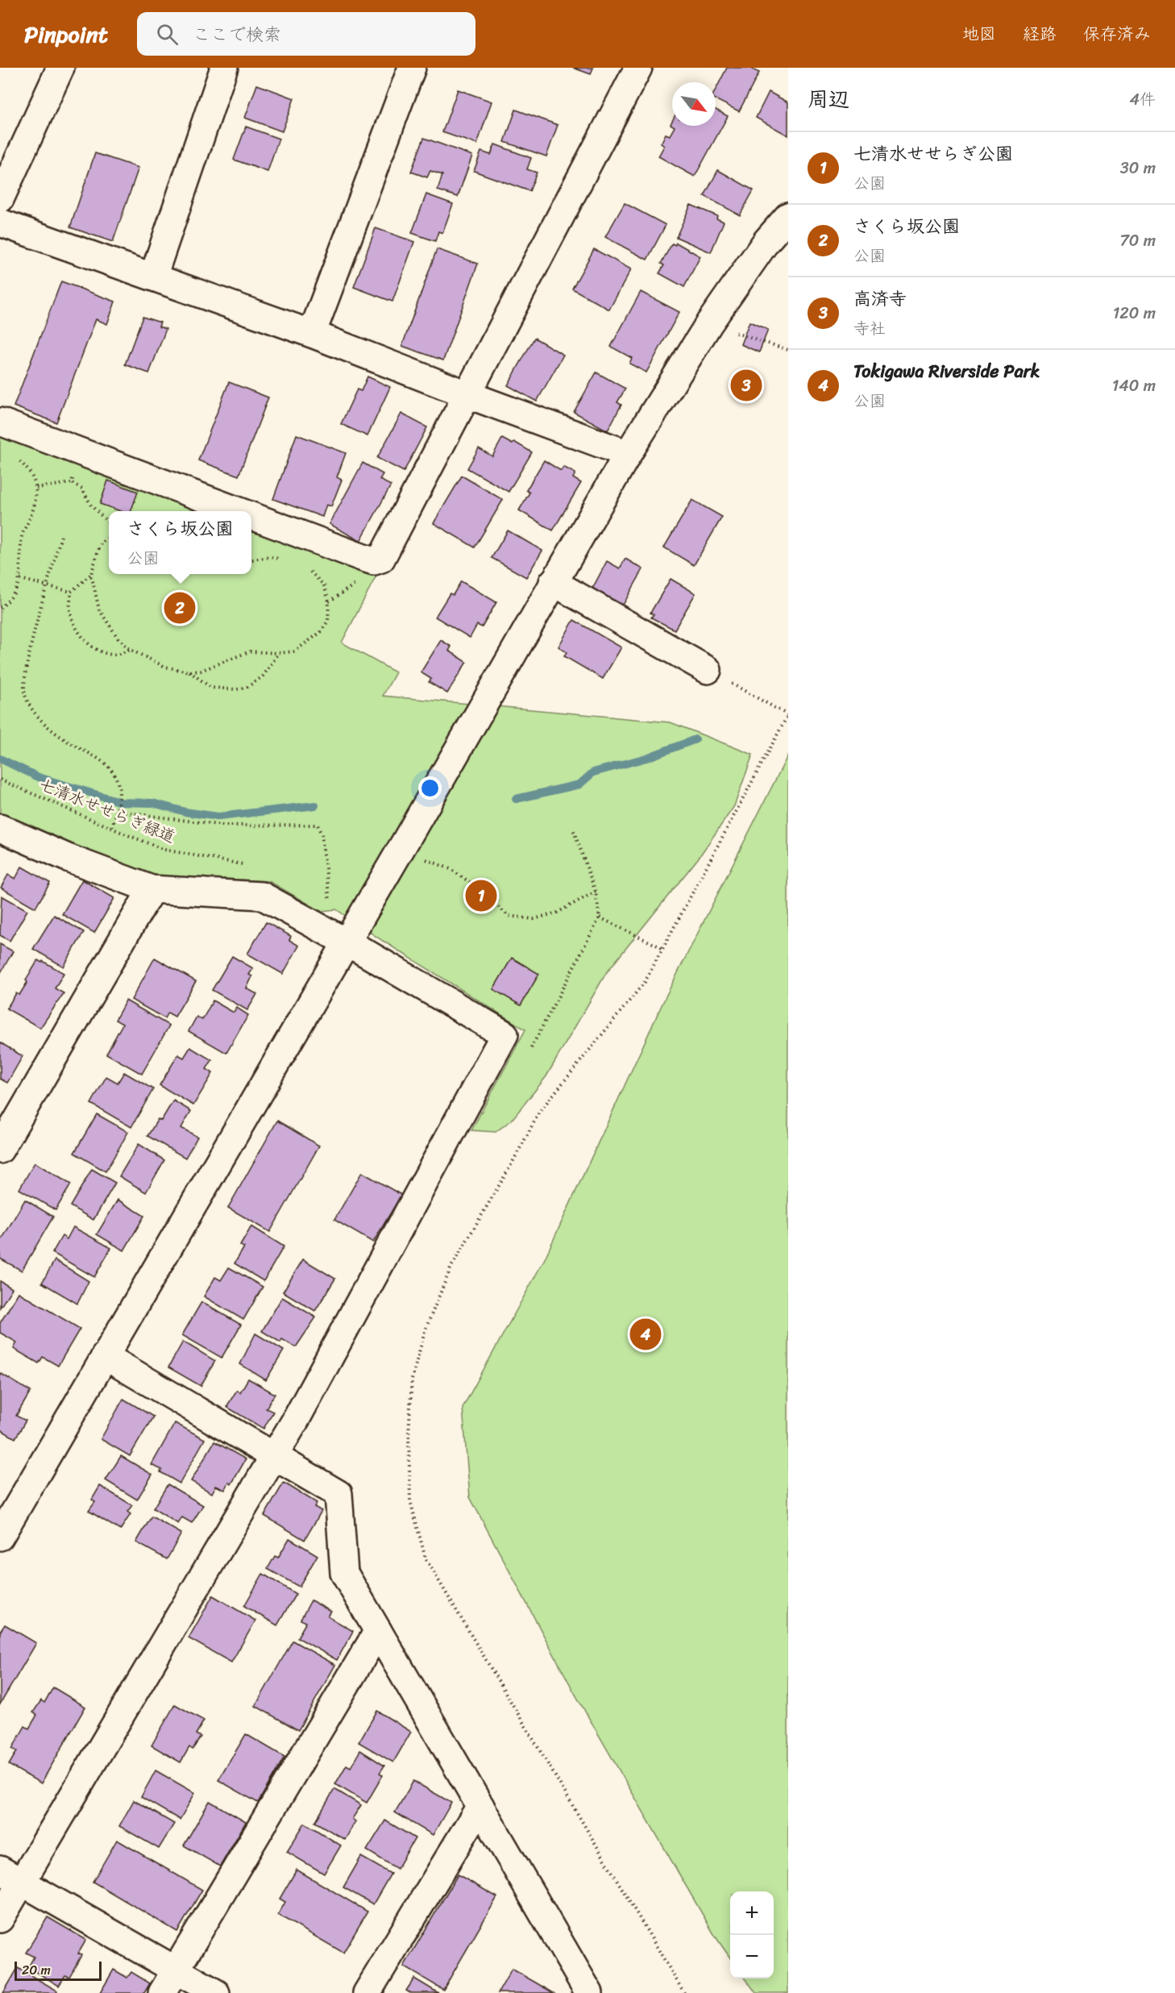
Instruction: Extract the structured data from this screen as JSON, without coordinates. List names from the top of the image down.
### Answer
{
  "streets": {
    "path": ["七清水せせらぎ緑道"]
  },
  "scale_bar": "20 m",
  "north": "bottom right",
  "page": {
    "header": "Pinpoint",
    "search": "ここで検索",
    "nav": ["地図", "経路", "保存済み"],
    "heading": ["周辺", "4件"],
    "list": [
      {
        "mark": "1",
        "name": "七清水せせらぎ公園",
        "note": "公園",
        "value": "30 m"
      },
      {
        "mark": "2",
        "name": "さくら坂公園",
        "note": "公園",
        "value": "70 m"
      },
      {
        "mark": "3",
        "name": "高済寺",
        "note": "寺社",
        "value": "120 m"
      },
      {
        "mark": "4",
        "name": "Tokigawa Riverside Park",
        "note": "公園",
        "value": "140 m"
      }
    ],
    "pins": [
      "3",
      "2",
      "1",
      "4"
    ],
    "popup": ["さくら坂公園", "公園"],
    "map_buttons": ["+", "−"],
    "scale": "20 m"
  }
}
